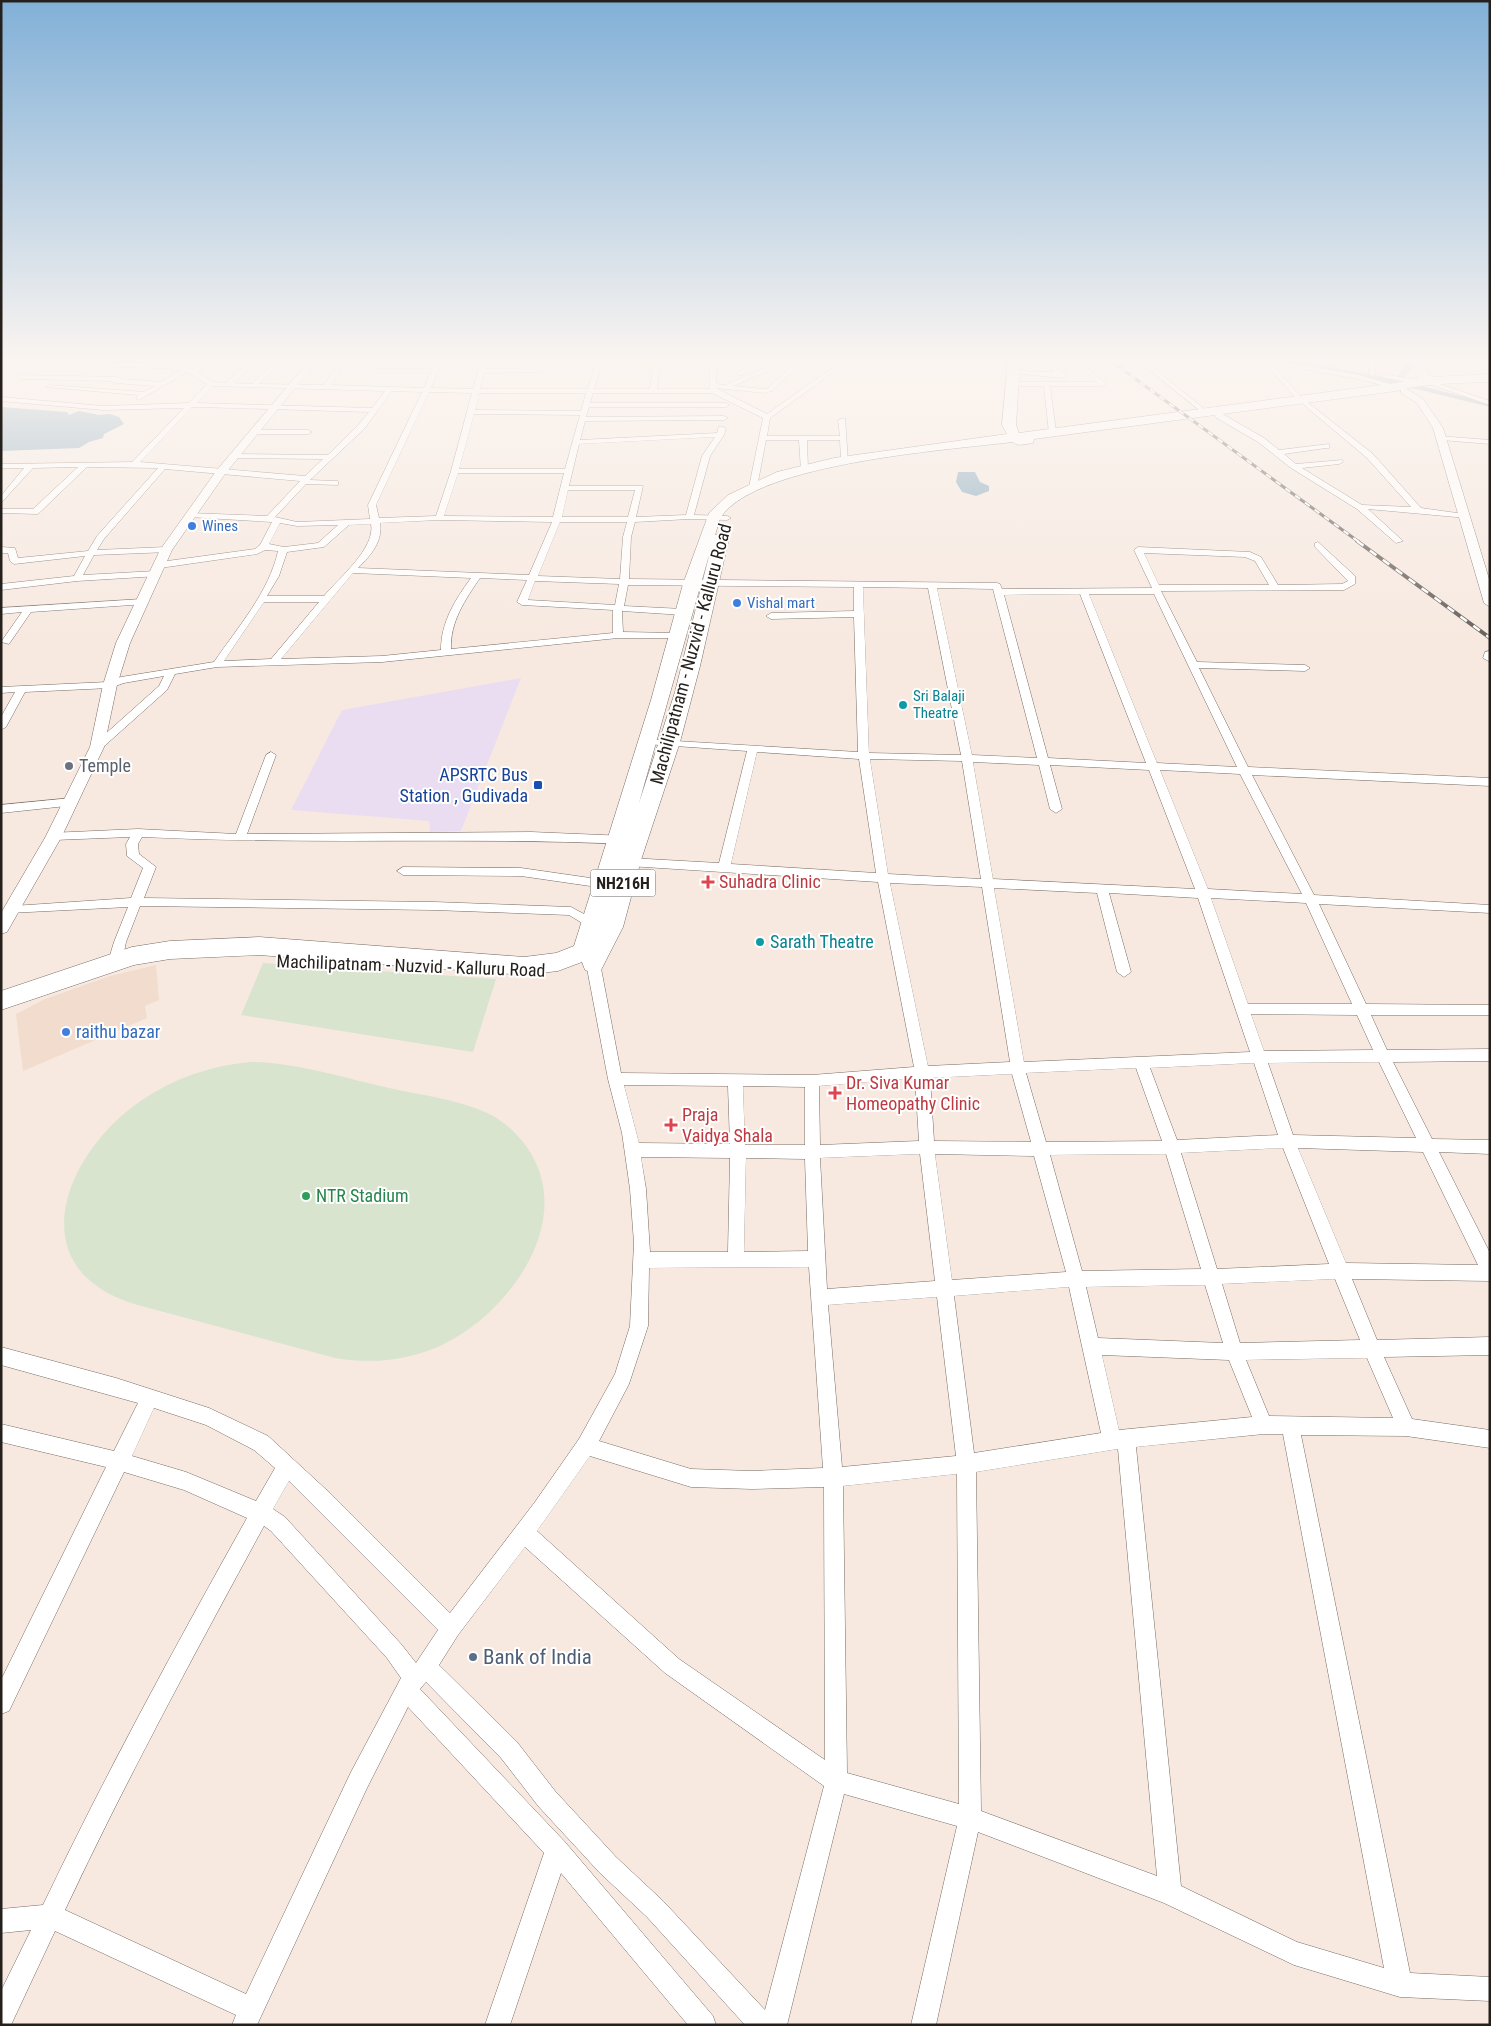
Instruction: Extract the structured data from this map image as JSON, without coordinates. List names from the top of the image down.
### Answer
{
  "streets": {
    "highway": ["Machilipatnam - Nuzvid - Kalluru Road", "NH216H"]
  },
  "places": {
    "other": [
      "Wines",
      "Vishal mart",
      "Sri Balaji Theatre",
      "Temple",
      "Sarath Theatre",
      "raithu bazar",
      "NTR Stadium",
      "Bank of India"
    ],
    "transit": ["APSRTC Bus Station , Gudivada"],
    "health": ["Suhadra Clinic", "Dr. Siva Kumar Homeopathy Clinic", "Praja Vaidya Shala"]
  }
}
